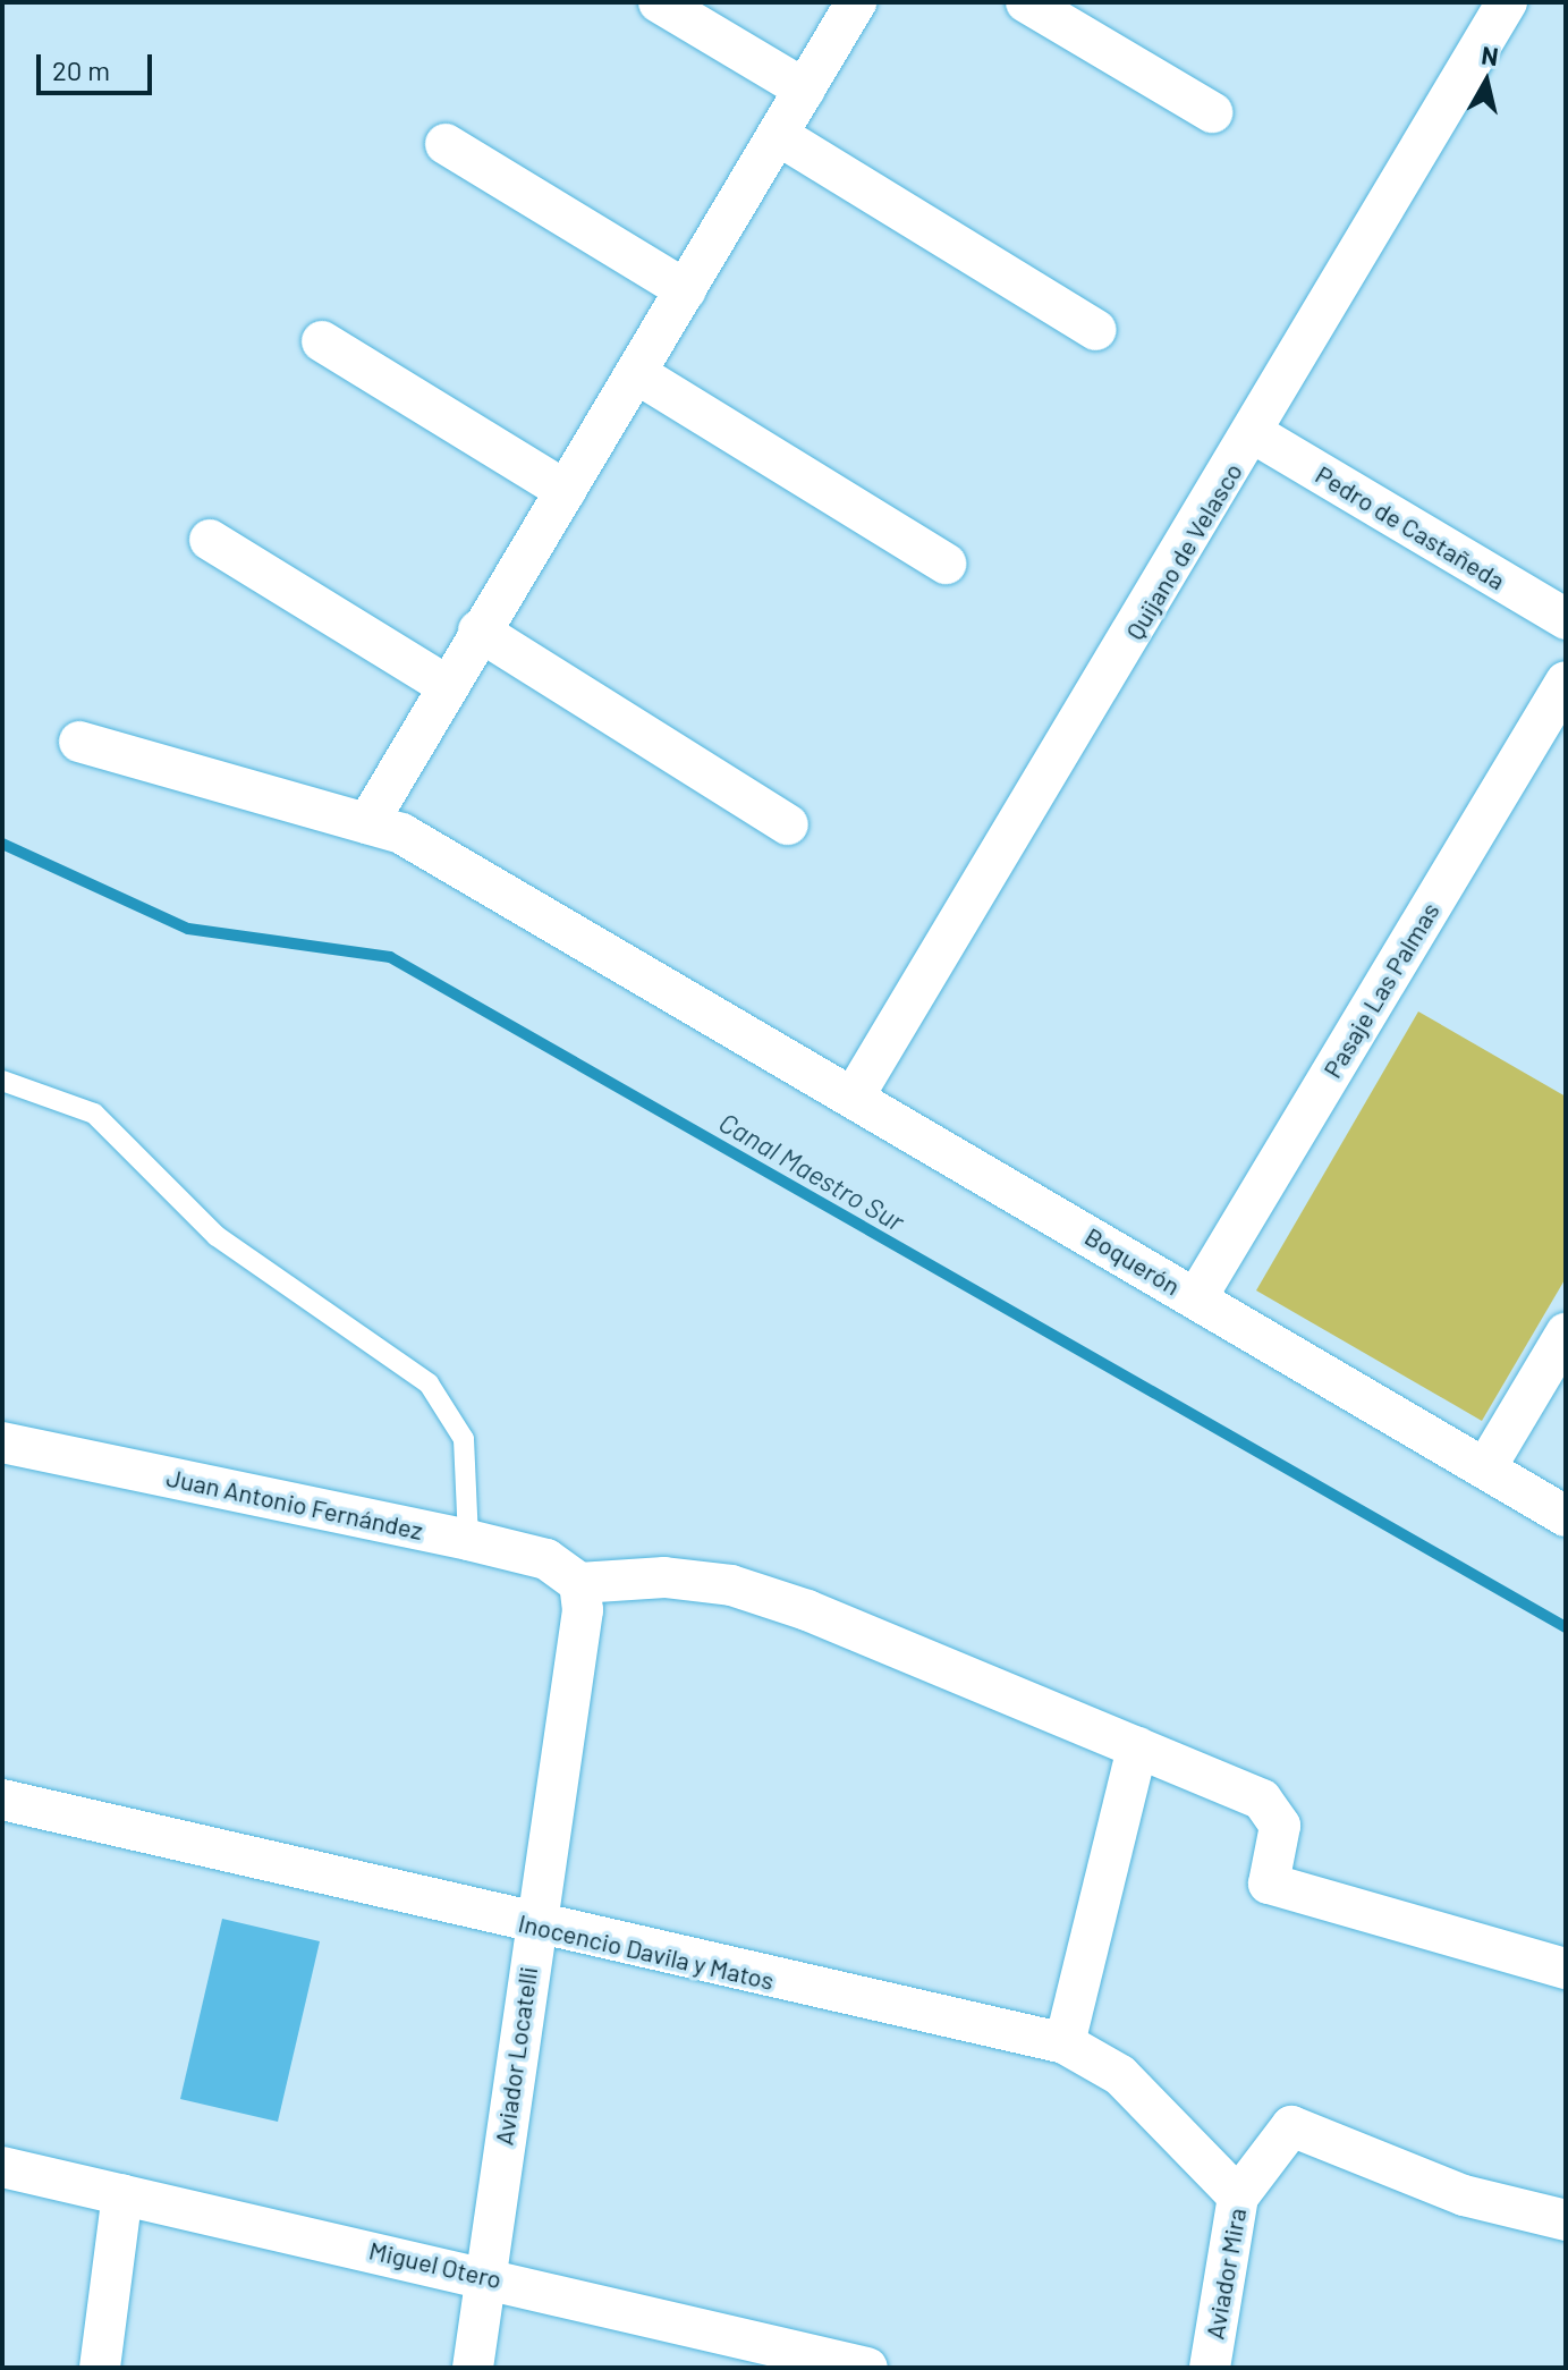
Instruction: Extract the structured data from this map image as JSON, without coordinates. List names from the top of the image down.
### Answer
{
  "streets": {
    "street": [
      "Pedro de Castañeda",
      "Quijano de Velasco",
      "Pasaje Las Palmas",
      "Boquerón",
      "Juan Antonio Fernández",
      "Inocencio Davila y Matos",
      "Aviador Locatelli",
      "Miguel Otero",
      "Aviador Mira"
    ]
  },
  "crossings": [
    ["Pedro de Castañeda", "Quijano de Velasco"],
    ["Quijano de Velasco", "Boquerón"],
    ["Pasaje Las Palmas", "Boquerón"],
    ["Juan Antonio Fernández", "Aviador Locatelli"],
    ["Inocencio Davila y Matos", "Aviador Locatelli"],
    ["Inocencio Davila y Matos", "Aviador Mira"],
    ["Aviador Locatelli", "Miguel Otero"]
  ],
  "water": ["Canal Maestro Sur"],
  "scale_bar": "20 m",
  "north": "top"
}
